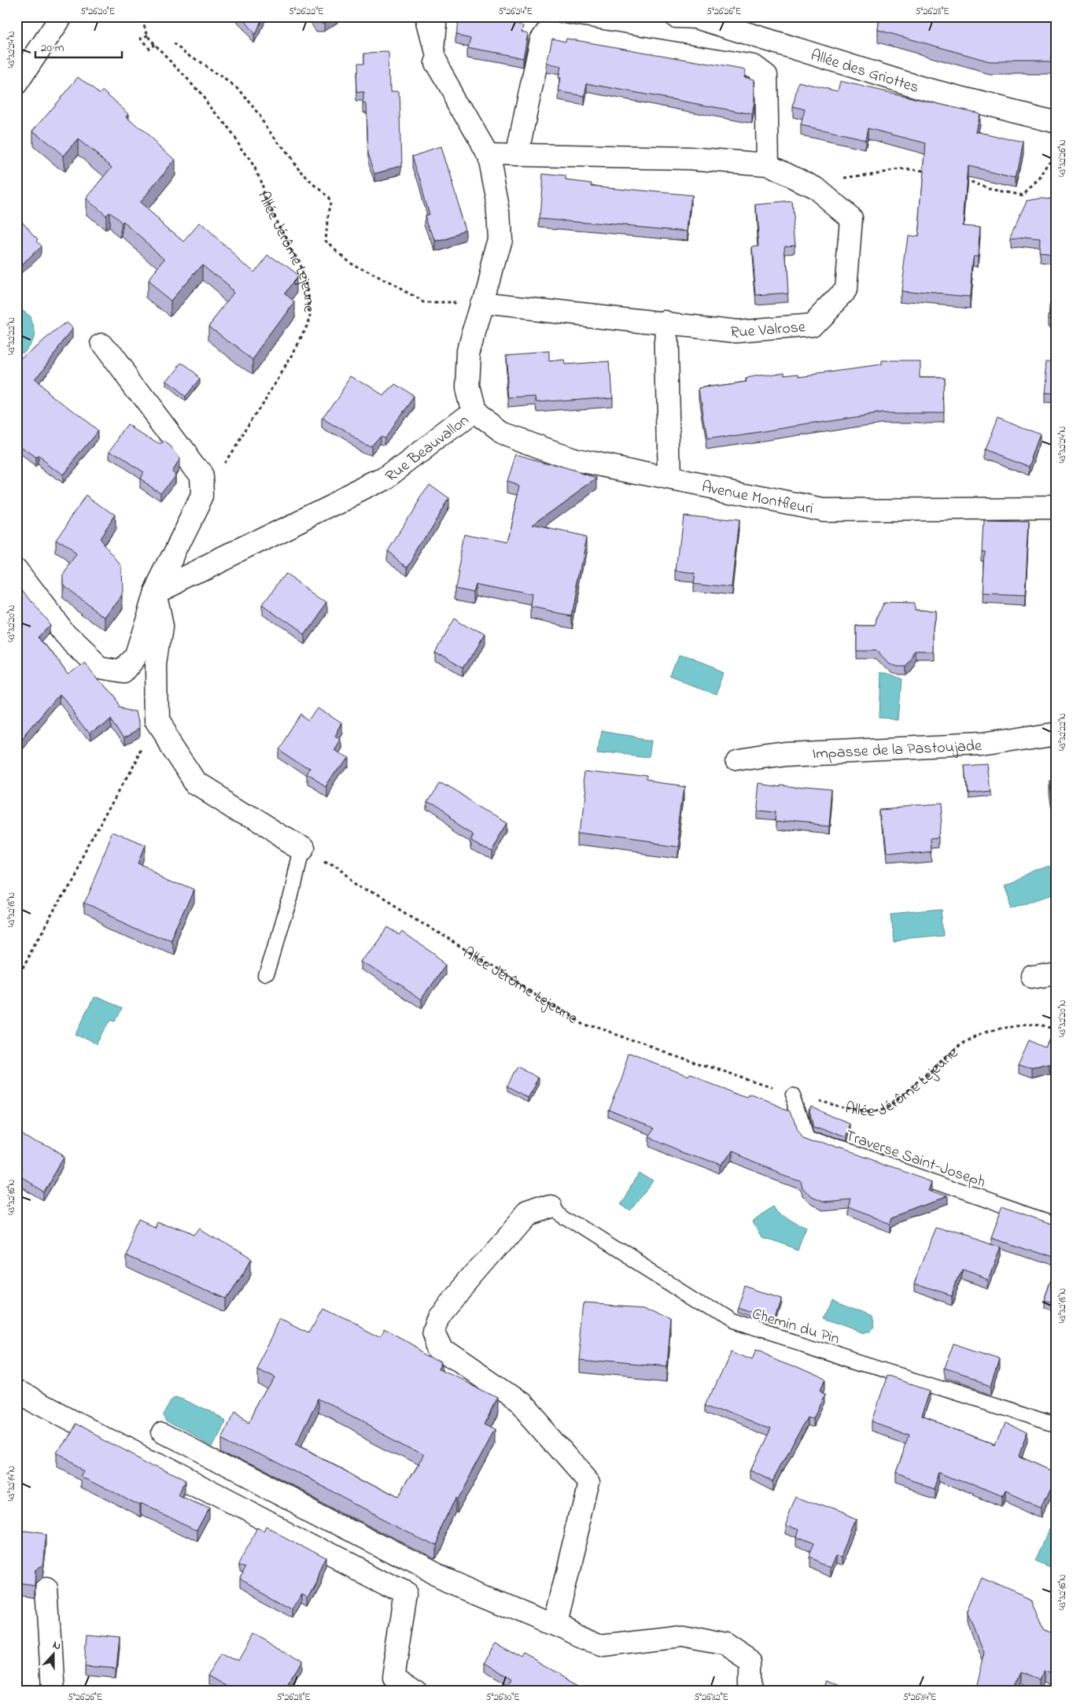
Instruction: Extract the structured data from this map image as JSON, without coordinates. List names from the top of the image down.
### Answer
{
  "streets": {
    "street": [
      "Allée des Griottes",
      "Rue Valrose",
      "Rue Beauvallon",
      "Avenue Montfleuri",
      "Impasse de la Pastoujade"
    ],
    "lane": ["Traverse Saint-Joseph", "Chemin du Pin"],
    "path": ["Allée Jérôme Lejeune"]
  },
  "crossings": [
    ["Allée Jérôme Lejeune", "Traverse Saint-Joseph"],
    ["Rue Valrose", "Rue Beauvallon"],
    ["Rue Beauvallon", "Avenue Montfleuri"]
  ],
  "scale_bar": "20 m",
  "north": "top",
  "coordinates": [
    "5°26'20\"E",
    "5°26'22\"E",
    "5°26'24\"E",
    "5°26'26\"E",
    "5°26'28\"E",
    "43°32'24\"N",
    "43°32'26\"N",
    "43°32'22\"N",
    "43°32'20\"N",
    "43°32'18\"N",
    "43°32'16\"N",
    "43°32'14\"N",
    "5°26'30\"E",
    "5°26'32\"E",
    "5°26'34\"E"
  ]
}
